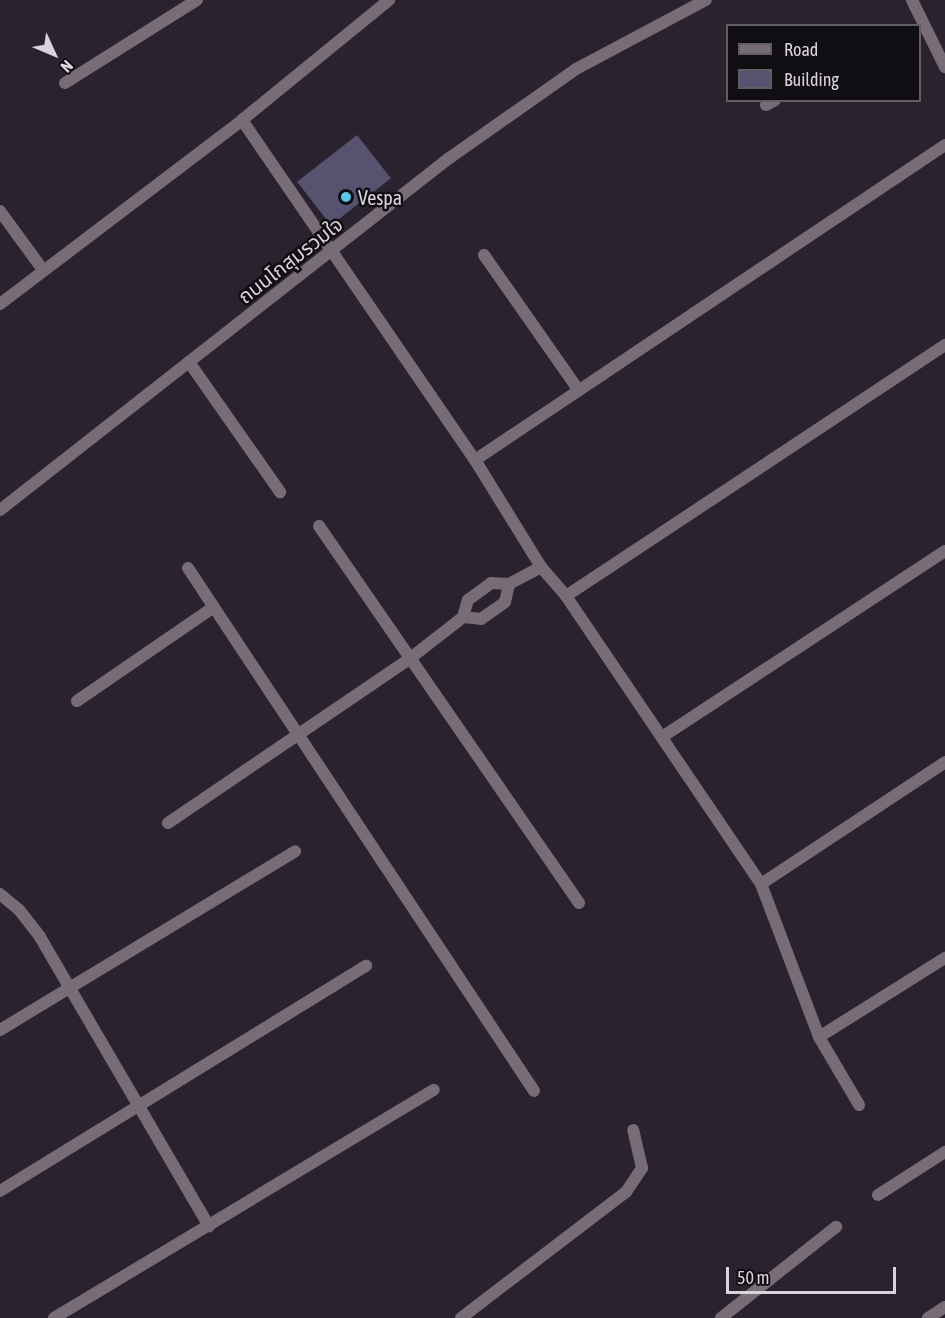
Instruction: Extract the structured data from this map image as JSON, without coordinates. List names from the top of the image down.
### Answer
{
  "streets": {
    "street": ["ถนนโกสุมรวมใจ"]
  },
  "places": ["Vespa"],
  "legend": ["Road", "Building"],
  "scale_bar": "50 m",
  "north": "bottom right"
}
